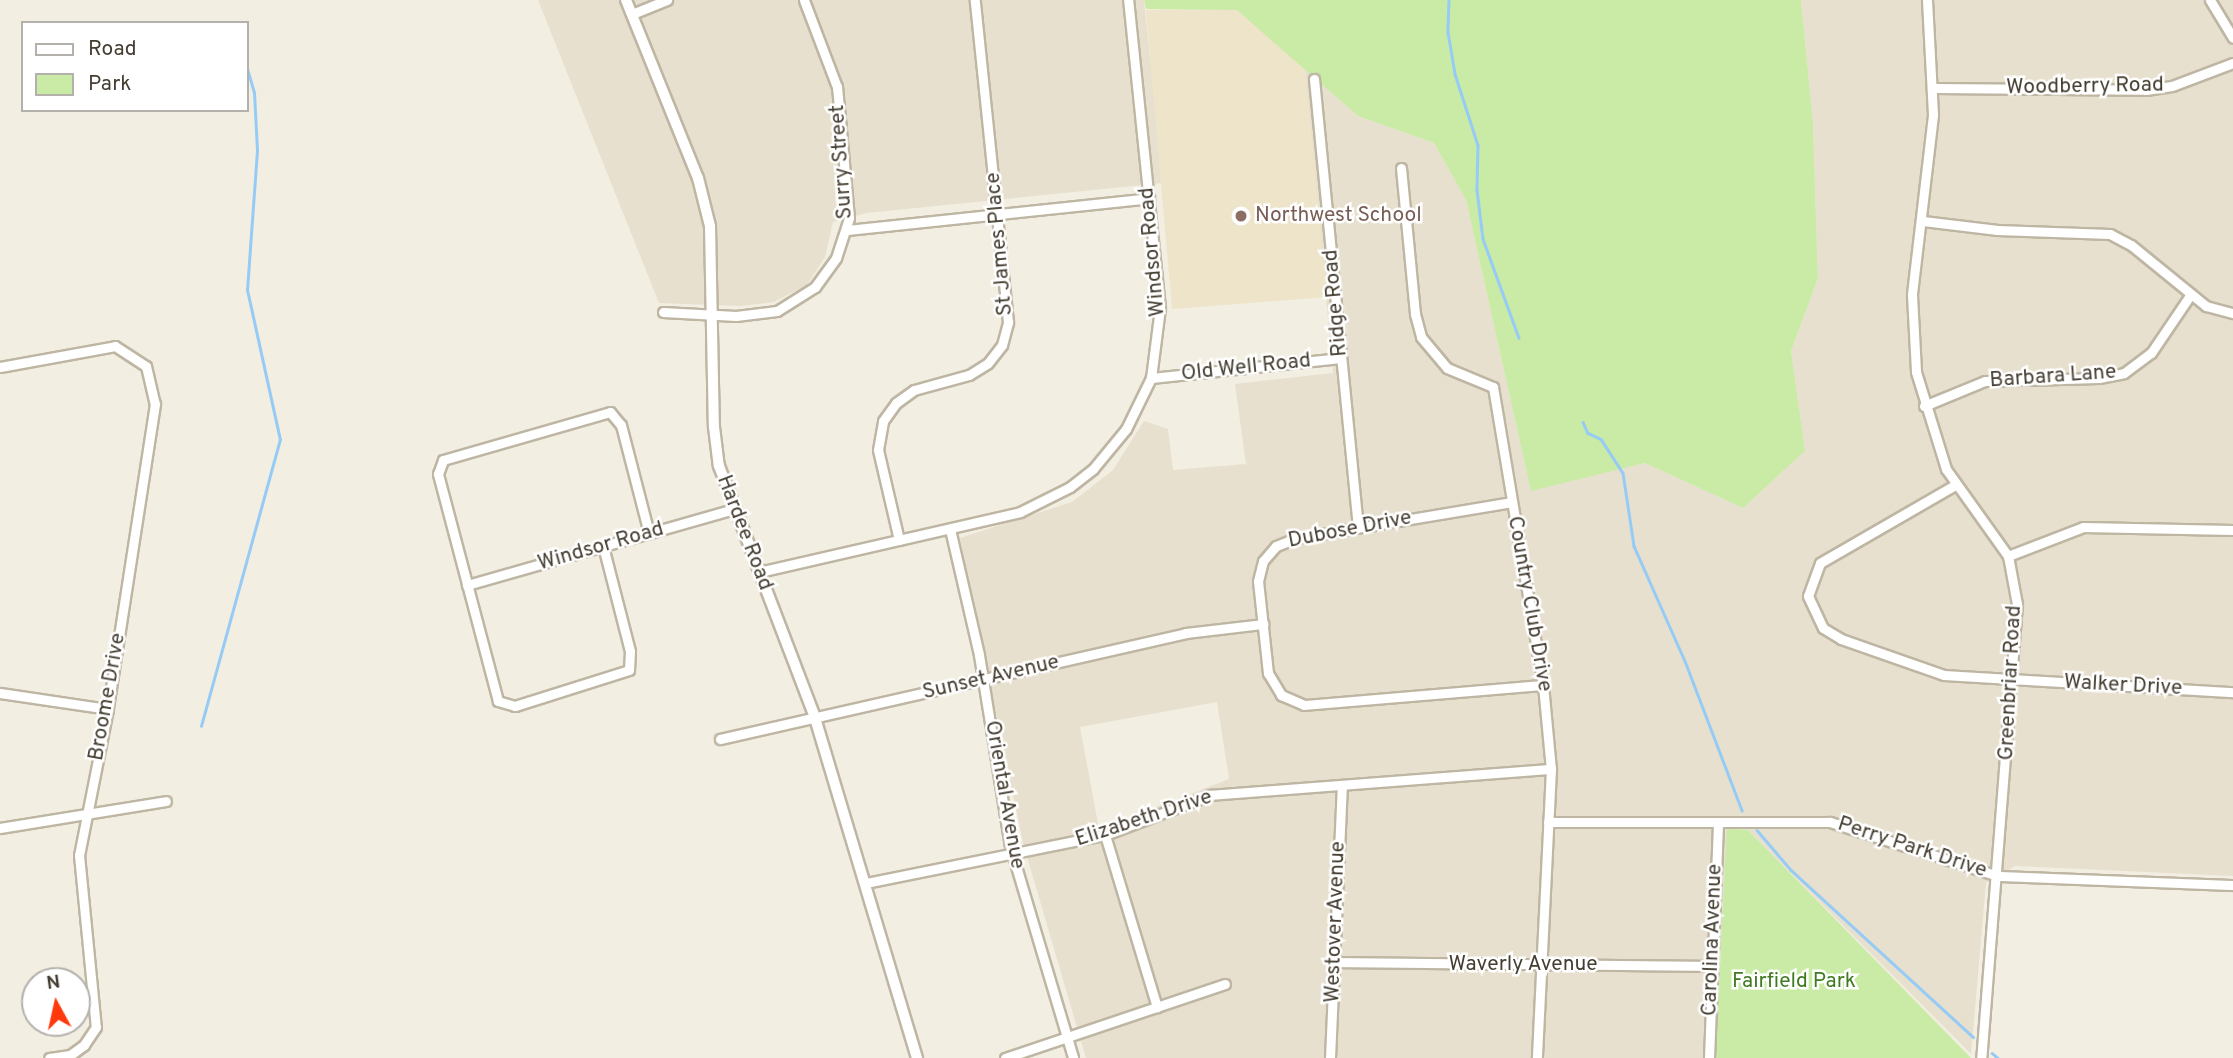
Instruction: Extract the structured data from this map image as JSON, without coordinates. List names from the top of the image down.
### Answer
{
  "streets": {
    "street": [
      "Woodberry Road",
      "Surry Street",
      "St James Place",
      "Windsor Road",
      "Ridge Road",
      "Old Well Road",
      "Barbara Lane",
      "Dubose Drive",
      "Hardee Road",
      "Country Club Drive",
      "Sunset Avenue",
      "Greenbriar Road",
      "Walker Drive",
      "Broome Drive",
      "Oriental Avenue",
      "Elizabeth Drive",
      "Perry Park Drive",
      "Westover Avenue",
      "Carolina Avenue",
      "Waverly Avenue"
    ]
  },
  "crossings": [
    ["Woodberry Road", "Greenbriar Road"],
    ["Surry Street", "Hardee Road"],
    ["St James Place", "Windsor Road"],
    ["Windsor Road", "Old Well Road"],
    ["Windsor Road", "Hardee Road"],
    ["Windsor Road", "Oriental Avenue"],
    ["Ridge Road", "Old Well Road"],
    ["Ridge Road", "Dubose Drive"],
    ["Barbara Lane", "Greenbriar Road"],
    ["Dubose Drive", "Country Club Drive"],
    ["Dubose Drive", "Sunset Avenue"],
    ["Hardee Road", "Sunset Avenue"],
    ["Hardee Road", "Elizabeth Drive"],
    ["Country Club Drive", "Elizabeth Drive"],
    ["Country Club Drive", "Perry Park Drive"],
    ["Country Club Drive", "Waverly Avenue"],
    ["Sunset Avenue", "Oriental Avenue"],
    ["Greenbriar Road", "Walker Drive"],
    ["Greenbriar Road", "Perry Park Drive"],
    ["Oriental Avenue", "Elizabeth Drive"],
    ["Elizabeth Drive", "Westover Avenue"],
    ["Perry Park Drive", "Carolina Avenue"],
    ["Westover Avenue", "Waverly Avenue"],
    ["Carolina Avenue", "Waverly Avenue"]
  ],
  "parks": ["Fairfield Park"],
  "places": ["Northwest School"],
  "legend": ["Road", "Park"],
  "north": "top"
}
